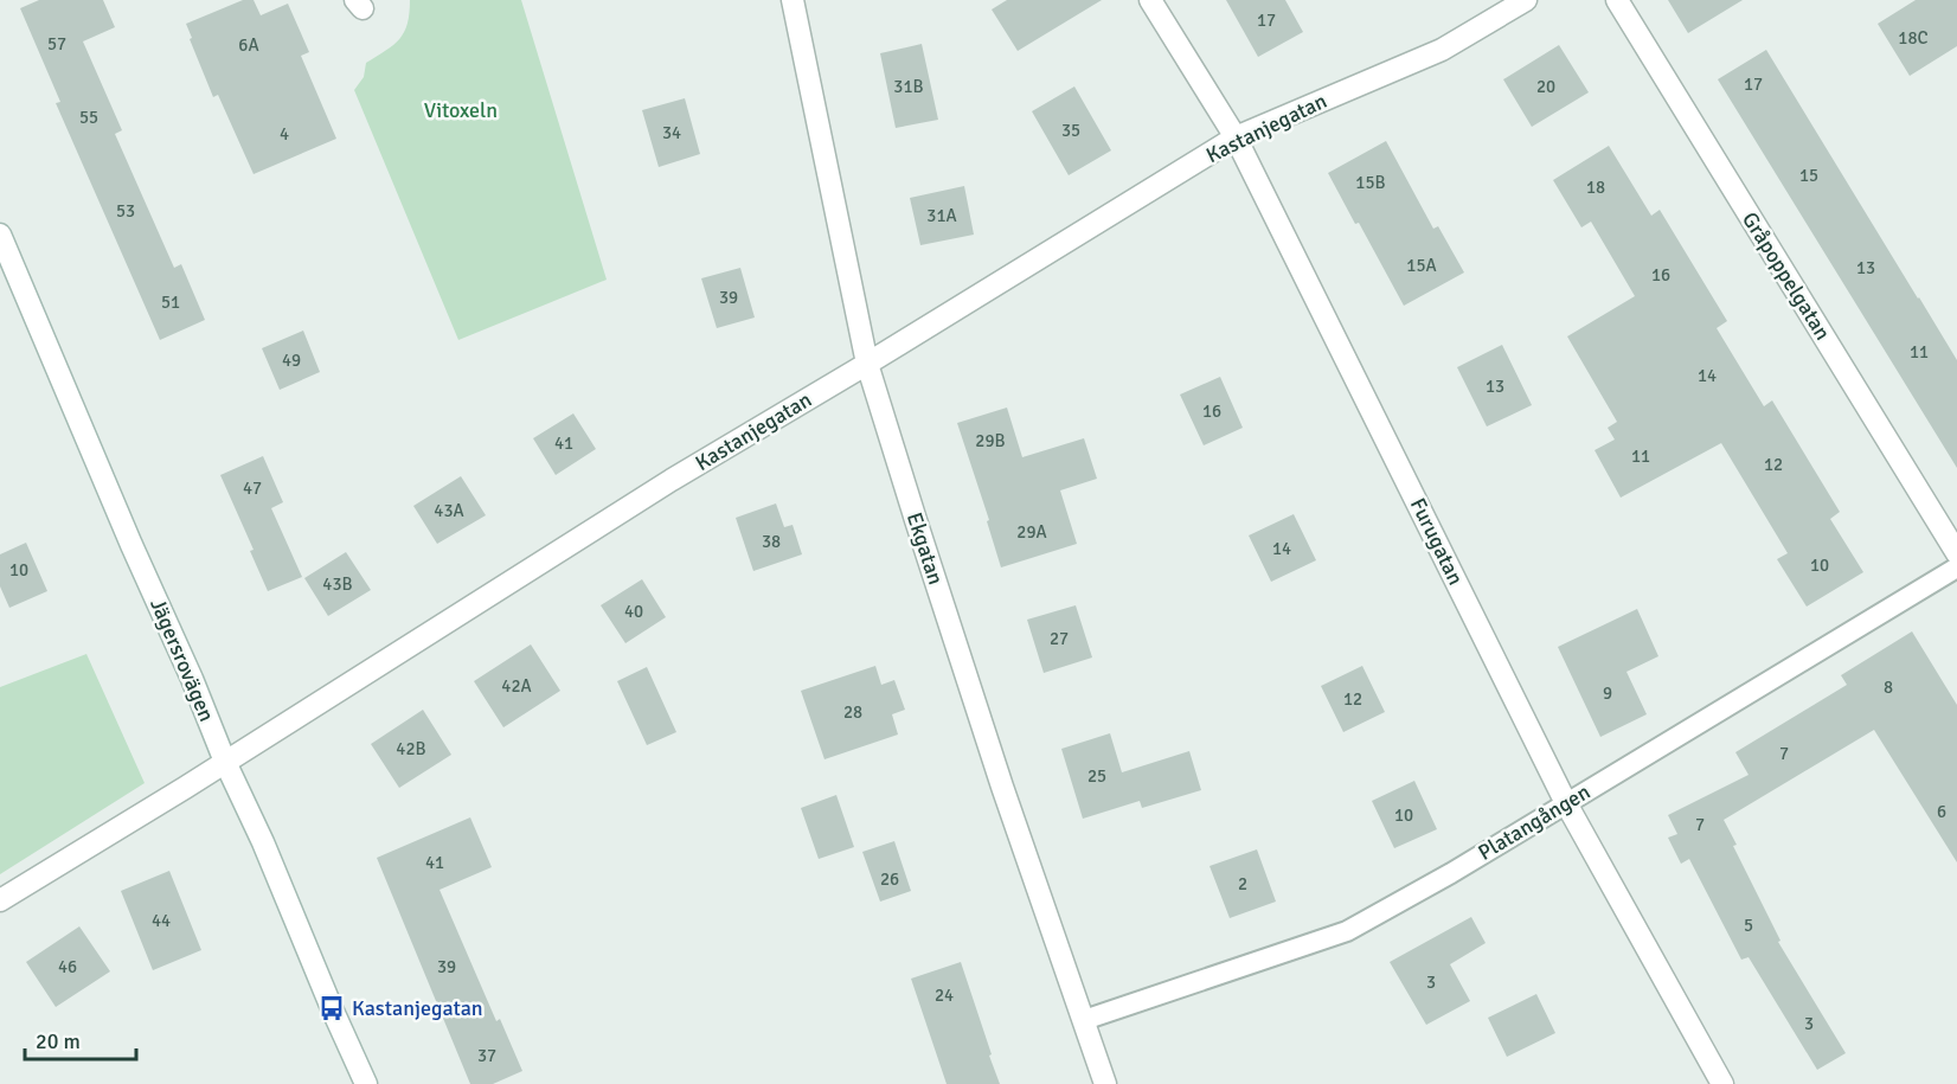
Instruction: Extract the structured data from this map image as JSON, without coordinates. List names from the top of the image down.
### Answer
{
  "streets": {
    "street": [
      "Kastanjegatan",
      "Gråpoppelgatan",
      "Furugatan",
      "Ekgatan",
      "Jägersrovägen"
    ],
    "lane": ["Platangången"]
  },
  "crossings": [
    ["Kastanjegatan", "Furugatan"],
    ["Kastanjegatan", "Ekgatan"],
    ["Kastanjegatan", "Jägersrovägen"],
    ["Furugatan", "Platangången"],
    ["Ekgatan", "Platangången"]
  ],
  "parks": ["Vitoxeln"],
  "places": {
    "bus stop": ["Kastanjegatan"]
  },
  "house_numbers": [
    "17",
    "18C",
    "57",
    "6A",
    "17",
    "31B",
    "20",
    "55",
    "35",
    "34",
    "4",
    "15",
    "15B",
    "18",
    "53",
    "31A",
    "15A",
    "13",
    "16",
    "39",
    "51",
    "11",
    "49",
    "14",
    "13",
    "16",
    "29B",
    "41",
    "11",
    "12",
    "47",
    "43A",
    "29A",
    "38",
    "14",
    "10",
    "10",
    "43B",
    "40",
    "27",
    "42A",
    "8",
    "9",
    "12",
    "28",
    "42B",
    "7",
    "25",
    "6",
    "10",
    "7",
    "41",
    "26",
    "2",
    "44",
    "5",
    "46",
    "39",
    "3",
    "24",
    "3",
    "37"
  ],
  "scale_bar": "20 m"
}
